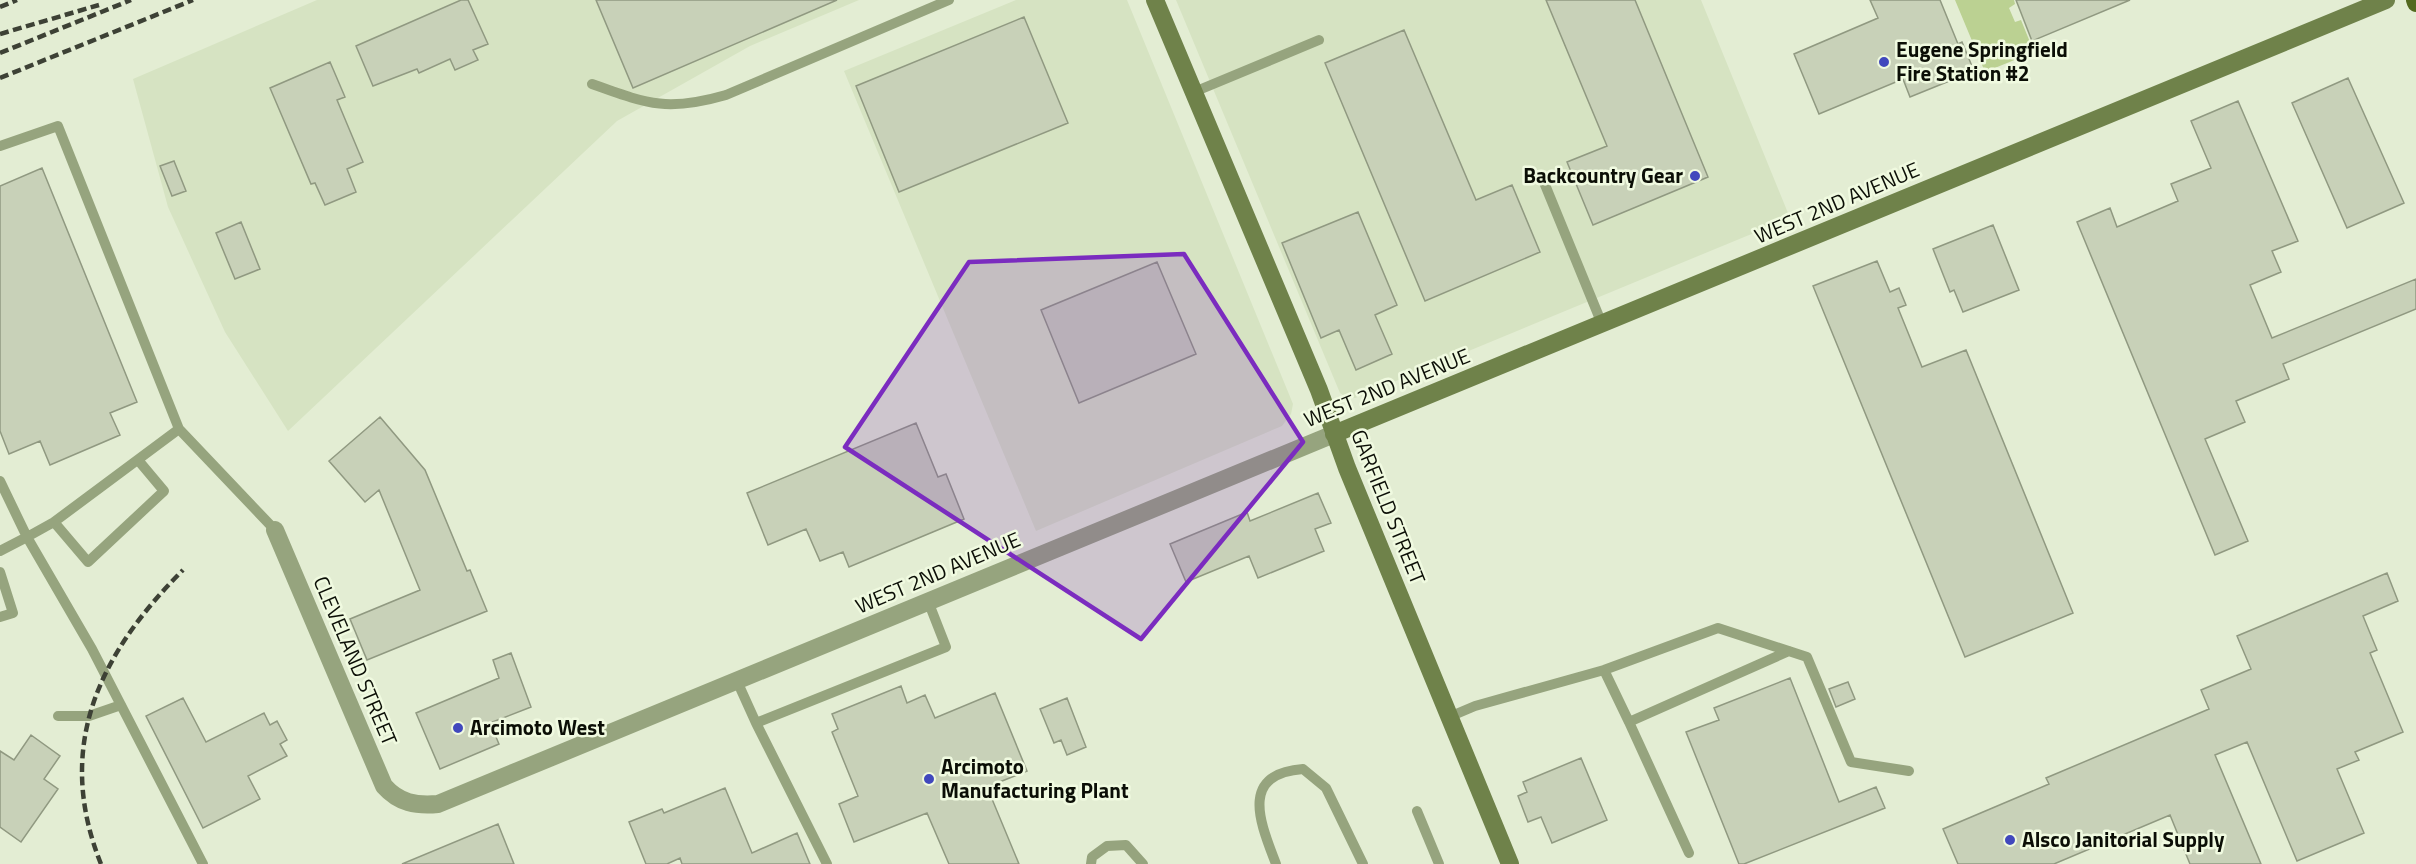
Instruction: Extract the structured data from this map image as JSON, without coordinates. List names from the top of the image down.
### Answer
{
  "streets": {
    "street": ["WEST 2ND AVENUE", "GARFIELD STREET", "CLEVELAND STREET"]
  },
  "crossings": [
    ["WEST 2ND AVENUE", "GARFIELD STREET"],
    ["WEST 2ND AVENUE", "CLEVELAND STREET"]
  ],
  "places": [
    "Eugene Springfield Fire Station #2",
    "Backcountry Gear",
    "Arcimoto West",
    "Arcimoto Manufacturing Plant",
    "Alsco Janitorial Supply"
  ]
}
